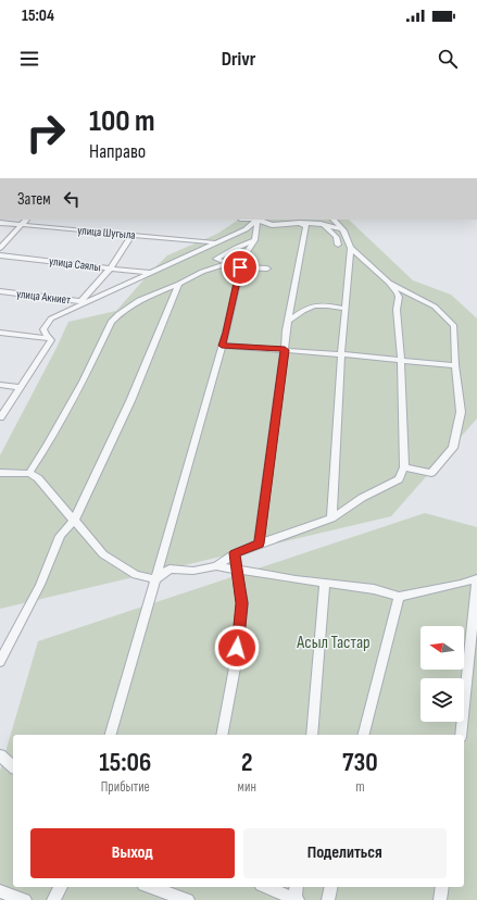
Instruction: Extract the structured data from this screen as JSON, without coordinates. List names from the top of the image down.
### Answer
{
  "streets": {
    "street": ["улица Шугыла", "улица Саялы", "улица Акниет"]
  },
  "parks": ["Асыл Тастар"],
  "north": "left",
  "page": {
    "status": "15:04",
    "header": "Drivr",
    "turn": ["100 m", "Направо"],
    "then": "Затем",
    "eta": [
      "15:06",
      "Прибытие",
      "2",
      "мин",
      "730",
      "m"
    ],
    "buttons": ["Выход", "Поделиться"]
  }
}
